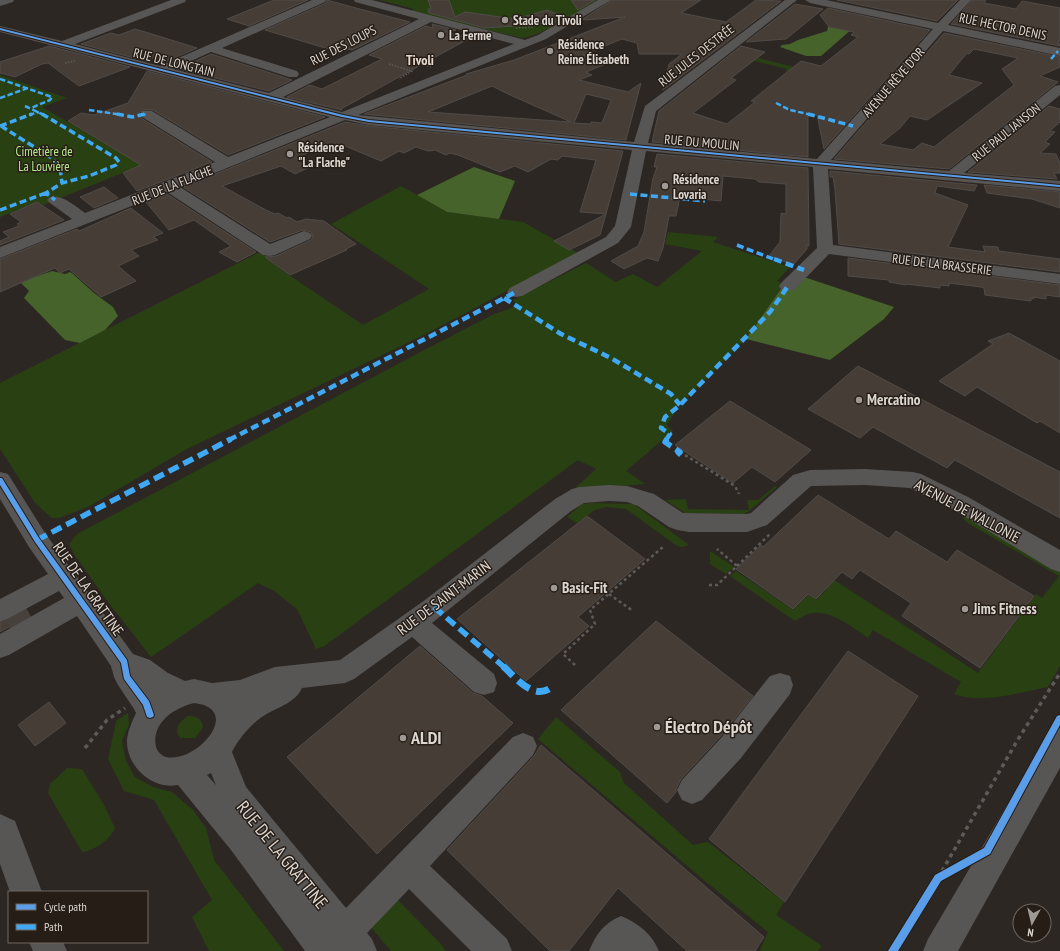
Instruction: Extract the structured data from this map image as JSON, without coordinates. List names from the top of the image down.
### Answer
{
  "streets": {
    "street": [
      "RUE HECTOR DENIS",
      "RUE DES LOUPS",
      "RUE JULES DESTRÉE",
      "RUE DE LONGTAIN",
      "AVENUE RÊVE D'OR",
      "RUE PAUL JANSON",
      "RUE DU MOULIN",
      "RUE DE LA FLACHE",
      "RUE DE LA BRASSERIE",
      "AVENUE DE WALLONIE",
      "RUE DE LA GRATTINE",
      "RUE DE SAINT-MARIN"
    ]
  },
  "crossings": [
    ["RUE HECTOR DENIS", "AVENUE RÊVE D'OR"],
    ["RUE DES LOUPS", "RUE DE LONGTAIN"],
    ["RUE JULES DESTRÉE", "RUE DU MOULIN"],
    ["RUE DE LONGTAIN", "RUE DU MOULIN"],
    ["RUE DE LONGTAIN", "RUE DE LA FLACHE"],
    ["AVENUE RÊVE D'OR", "RUE DU MOULIN"],
    ["RUE PAUL JANSON", "RUE DU MOULIN"],
    ["RUE DU MOULIN", "RUE DE LA FLACHE"],
    ["AVENUE DE WALLONIE", "RUE DE SAINT-MARIN"],
    ["RUE DE LA GRATTINE", "RUE DE SAINT-MARIN"]
  ],
  "districts": ["Tivoli"],
  "parks": ["Cimetière de La Louvière"],
  "places": [
    "Stade du Tivoli",
    "La Ferme",
    "Résidence Reine Élisabeth",
    "Résidence \"La Flache\"",
    "Résidence Lovaria",
    "Mercatino",
    "Basic-Fit",
    "Jims Fitness",
    "Électro Dépôt",
    "ALDI"
  ],
  "legend": ["Cycle path", "Path"],
  "north": "bottom"
}
